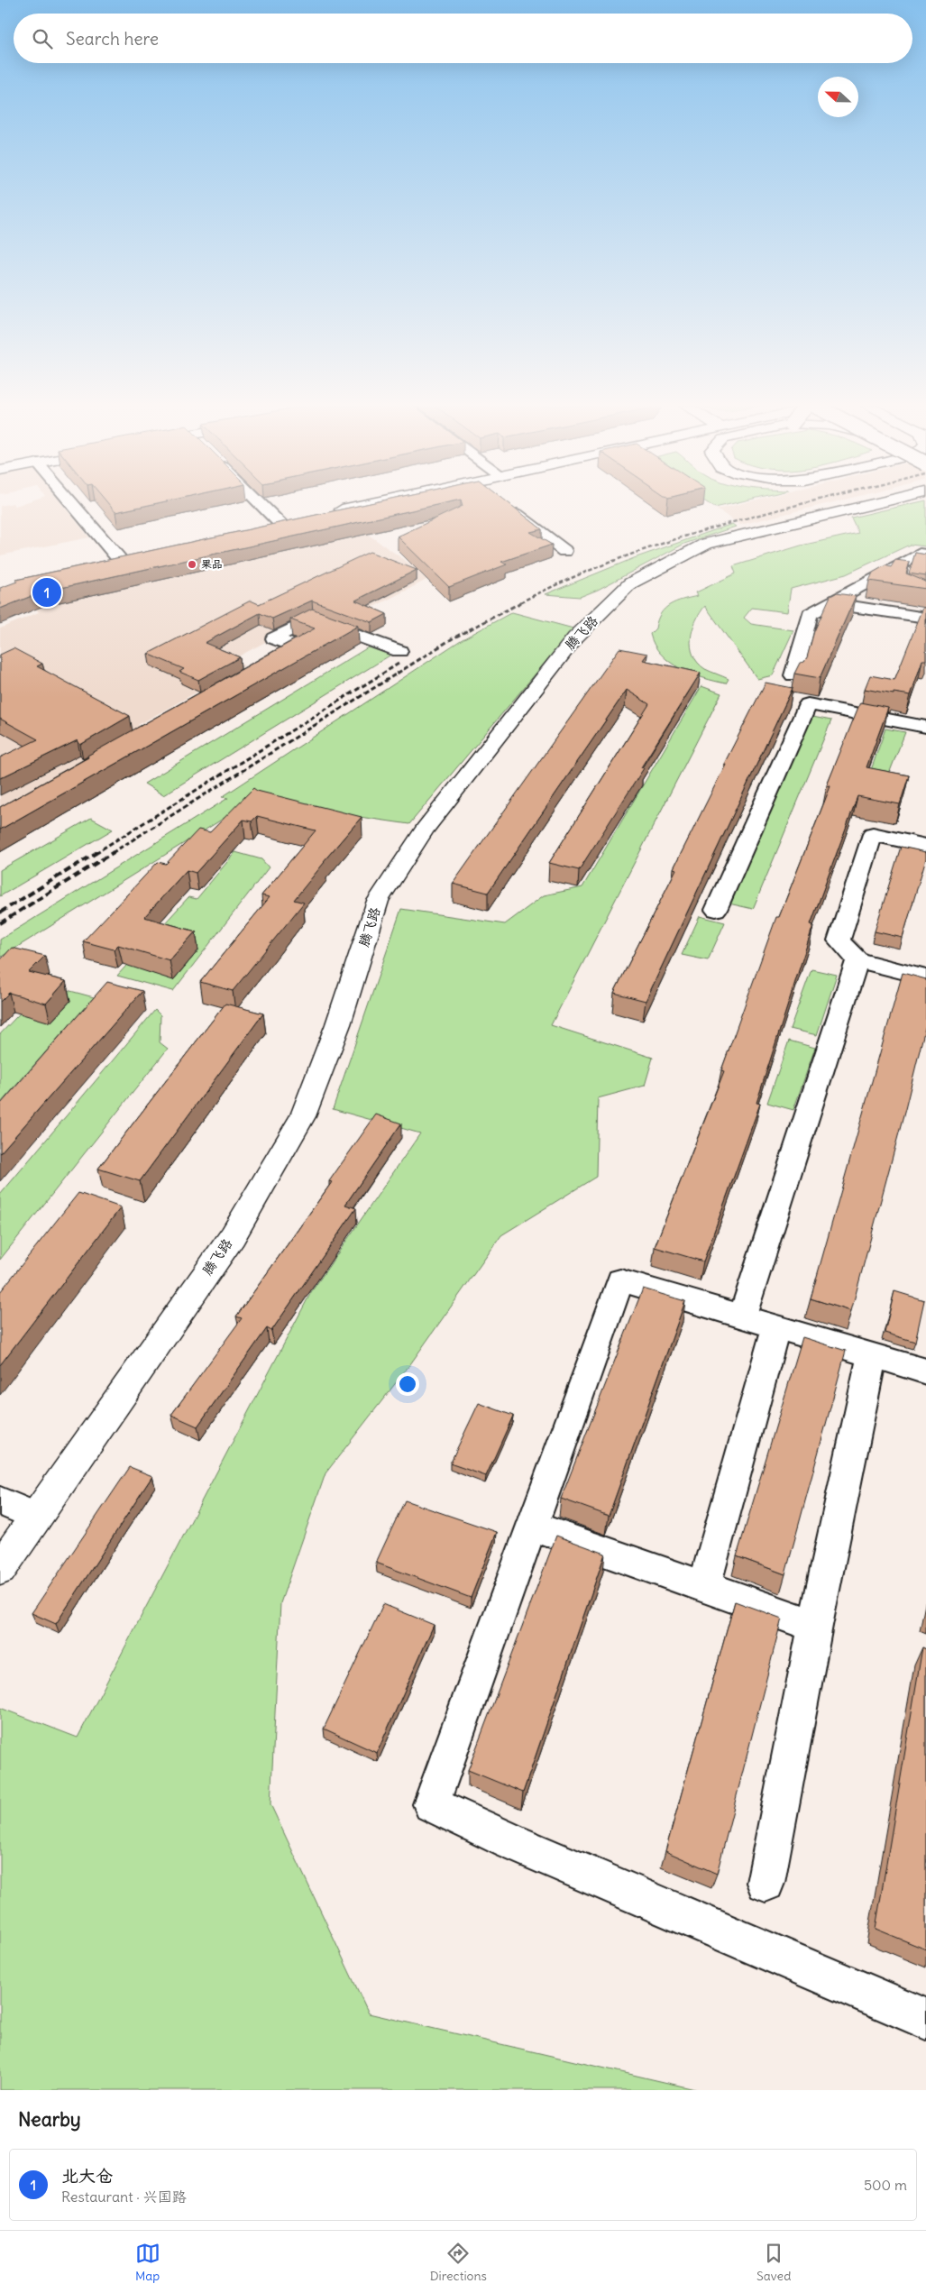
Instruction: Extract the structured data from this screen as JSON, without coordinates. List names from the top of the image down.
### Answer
{
  "streets": {
    "main road": ["腾飞路"]
  },
  "places": ["果品"],
  "north": "left",
  "page": {
    "search": "Search here",
    "pins": "1",
    "heading": "Nearby",
    "list": [
      {
        "mark": "1",
        "name": "北大仓",
        "note": "Restaurant · 兴国路",
        "value": "500 m"
      }
    ],
    "nav": ["Map", "Directions", "Saved"]
  }
}
